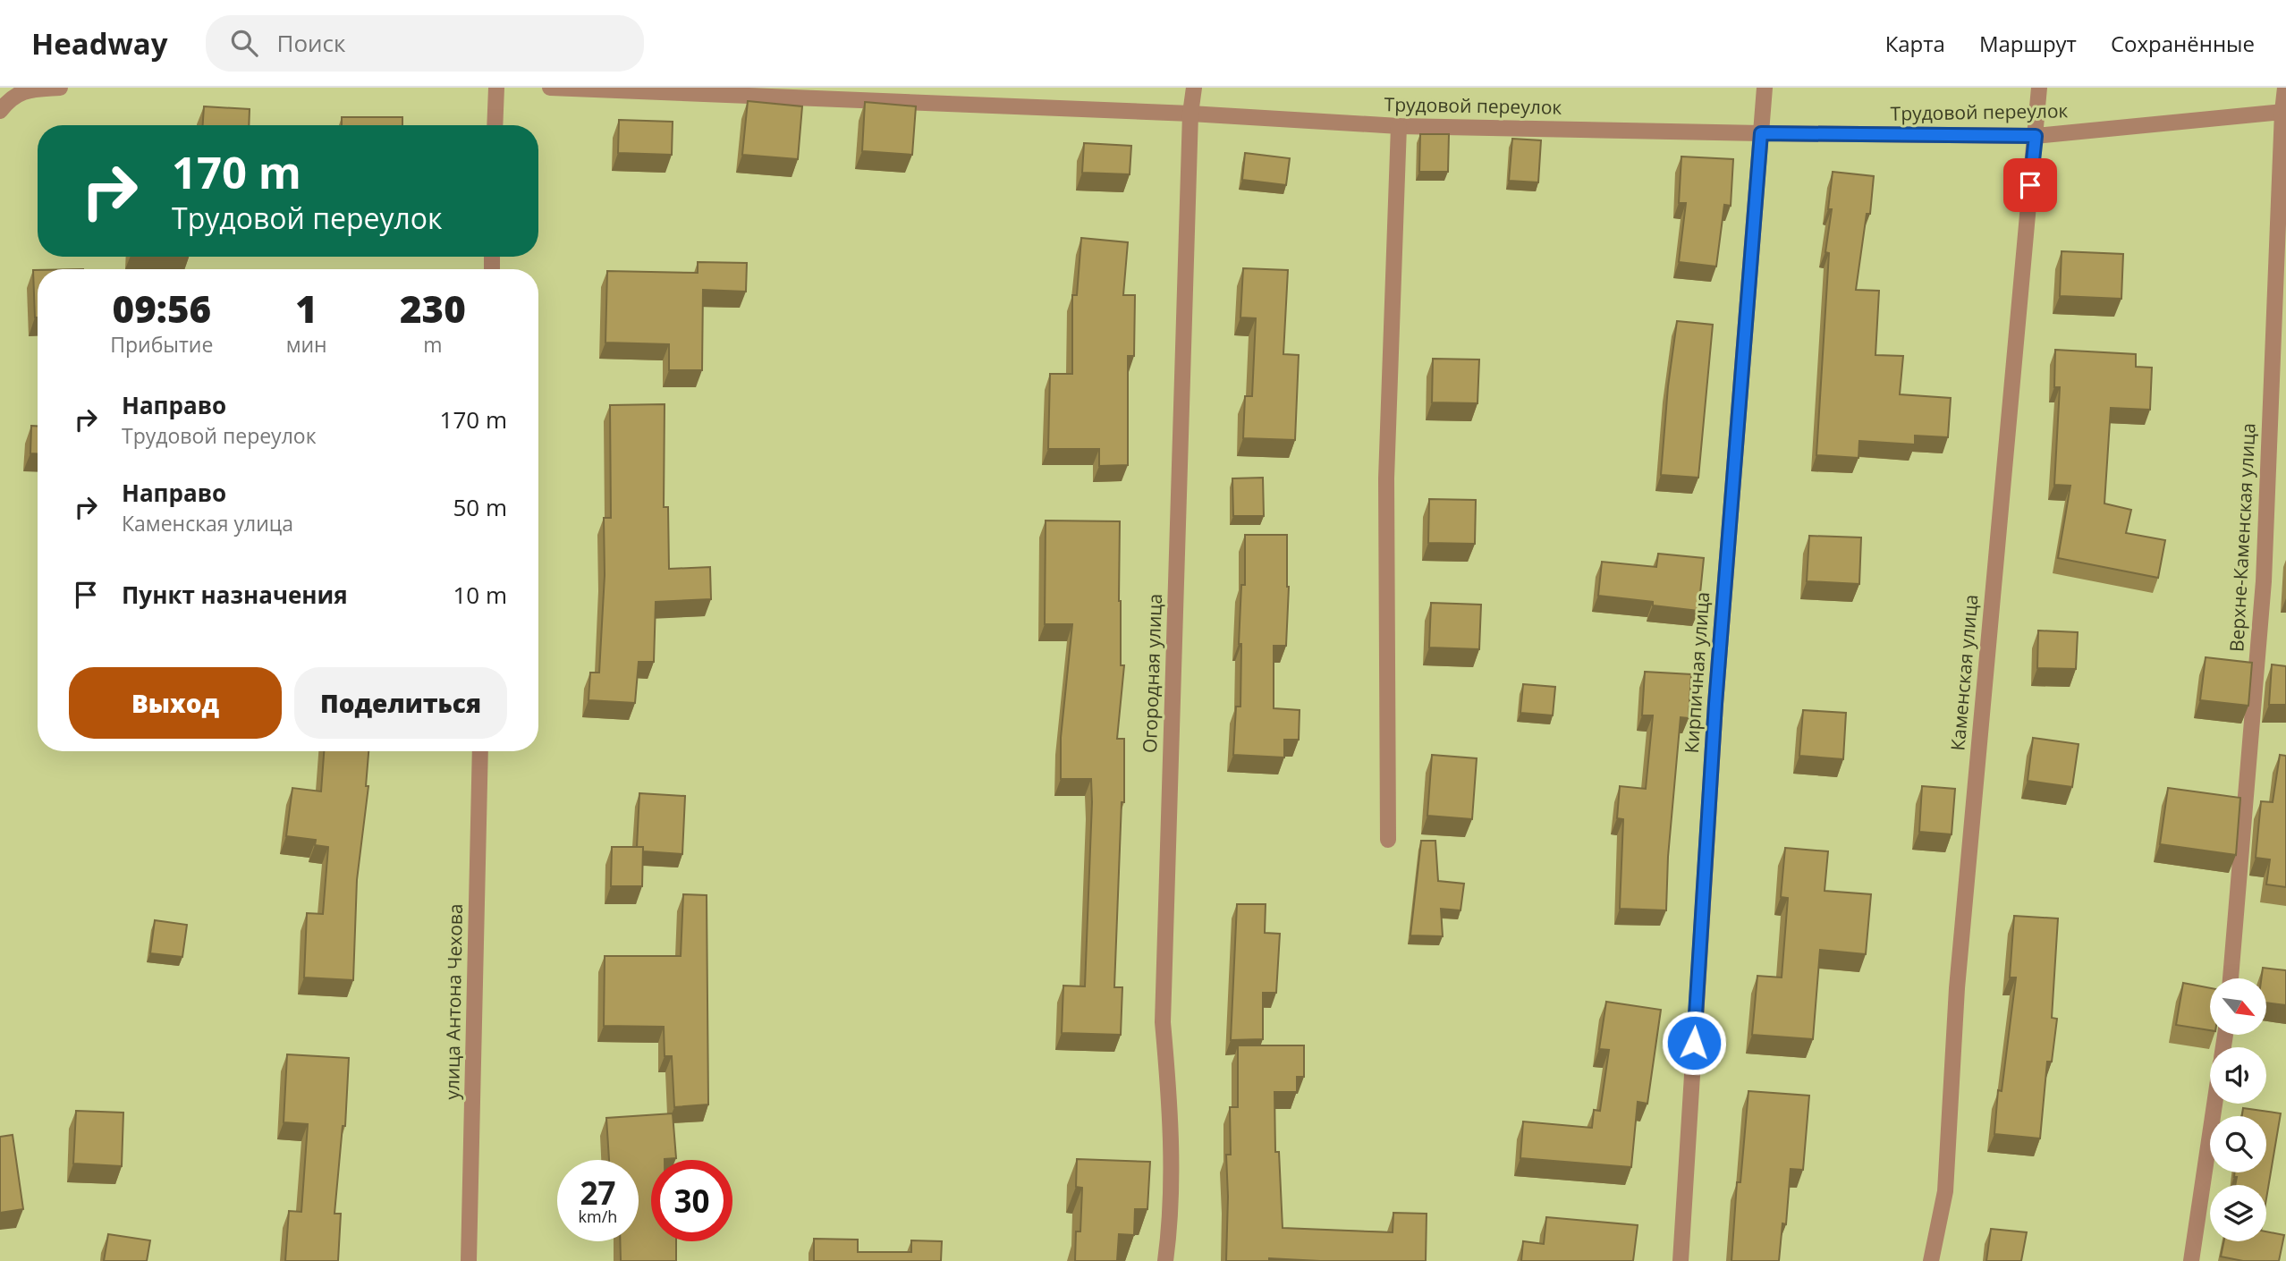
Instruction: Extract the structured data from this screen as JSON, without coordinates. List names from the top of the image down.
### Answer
{
  "streets": {
    "street": [
      "Трудовой переулок",
      "Верхне-Каменская улица",
      "Кирпичная улица",
      "Каменская улица",
      "Огородная улица",
      "улица Антона Чехова"
    ]
  },
  "crossings": [
    ["Трудовой переулок", "Верхне-Каменская улица"],
    ["Трудовой переулок", "Кирпичная улица"],
    ["Трудовой переулок", "Каменская улица"],
    ["Трудовой переулок", "Огородная улица"]
  ],
  "north": "bottom right",
  "page": {
    "header": "Headway",
    "search": "Поиск",
    "nav": ["Карта", "Маршрут", "Сохранённые"],
    "turn": ["170 m", "Трудовой переулок"],
    "eta": [
      "09:56",
      "Прибытие",
      "1",
      "мин",
      "230",
      "m"
    ],
    "list": [
      {
        "name": "Направо",
        "note": "Трудовой переулок",
        "value": "170 m"
      },
      {
        "name": "Направо",
        "note": "Каменская улица",
        "value": "50 m"
      },
      {
        "name": "Пункт назначения",
        "value": "10 m"
      }
    ],
    "buttons": ["Выход", "Поделиться"],
    "speed": "27 km/h",
    "limit": "30"
  }
}
